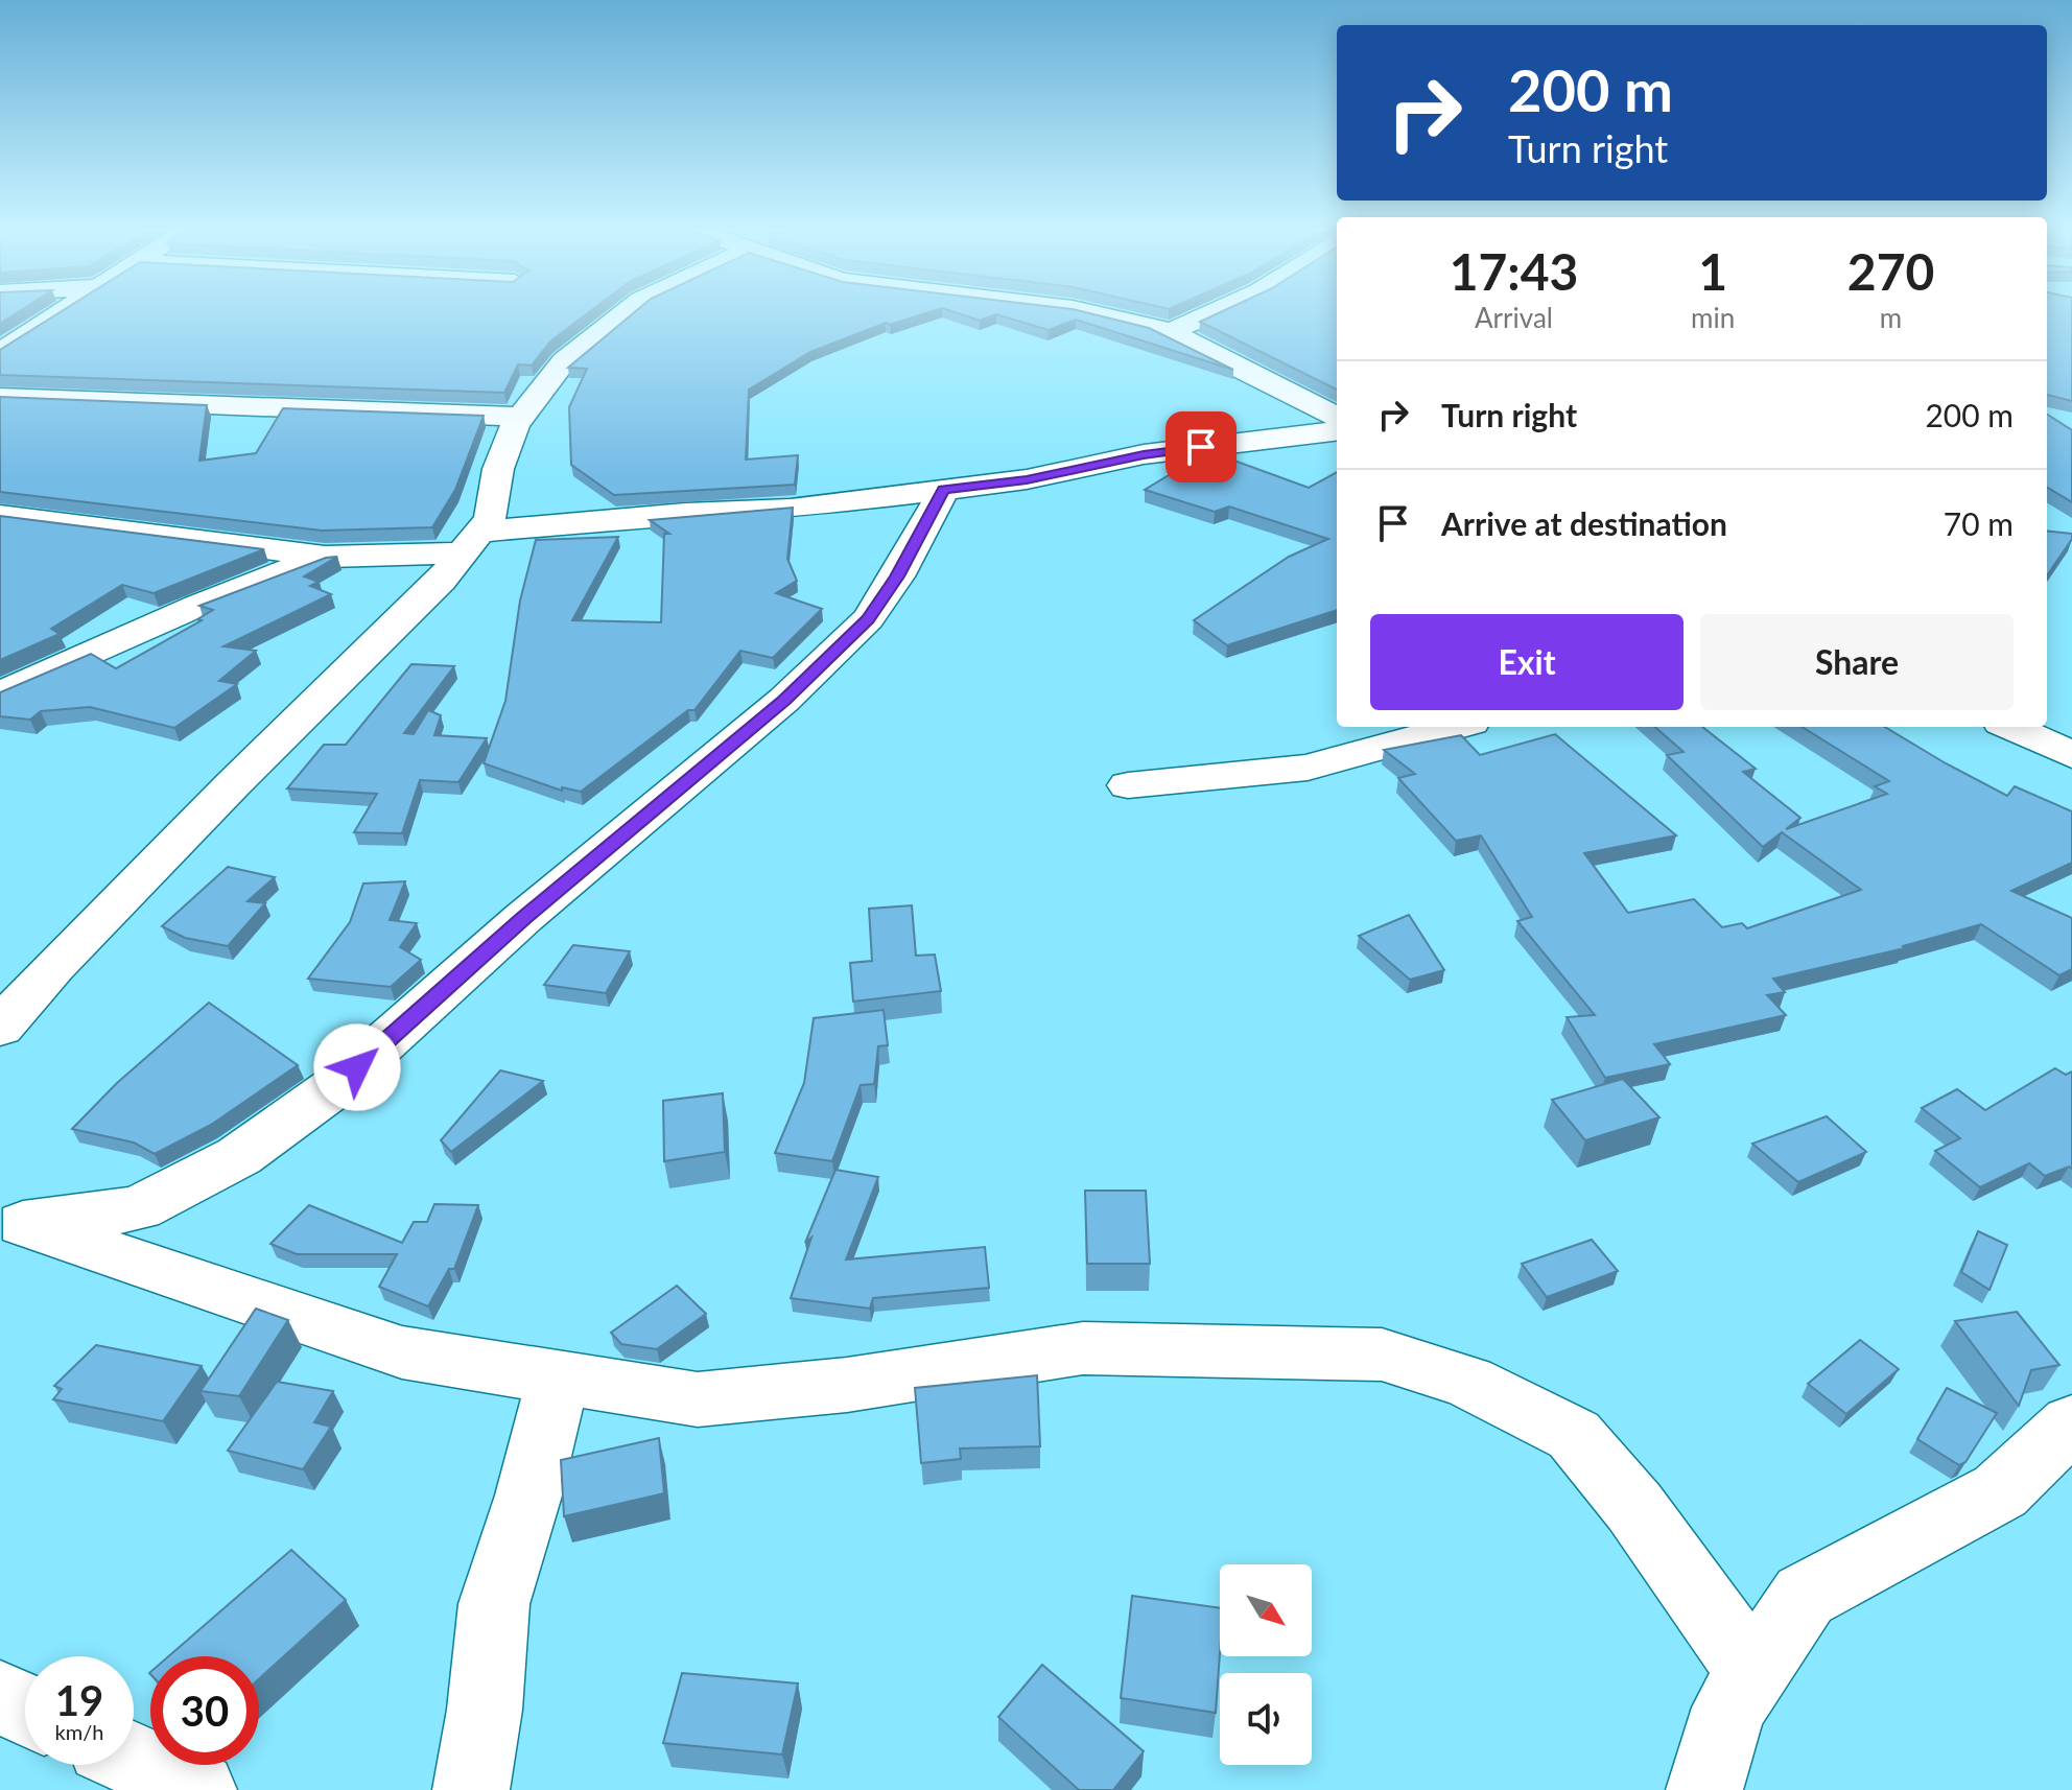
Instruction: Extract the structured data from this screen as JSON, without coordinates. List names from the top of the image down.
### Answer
{
  "north": "bottom right",
  "page": {
    "turn": ["200 m", "Turn right"],
    "eta": [
      "17:43",
      "Arrival",
      "1",
      "min",
      "270",
      "m"
    ],
    "list": [
      {
        "name": "Turn right",
        "value": "200 m"
      },
      {
        "name": "Arrive at destination",
        "value": "70 m"
      }
    ],
    "buttons": ["Exit", "Share"],
    "speed": "19 km/h",
    "limit": "30"
  }
}
